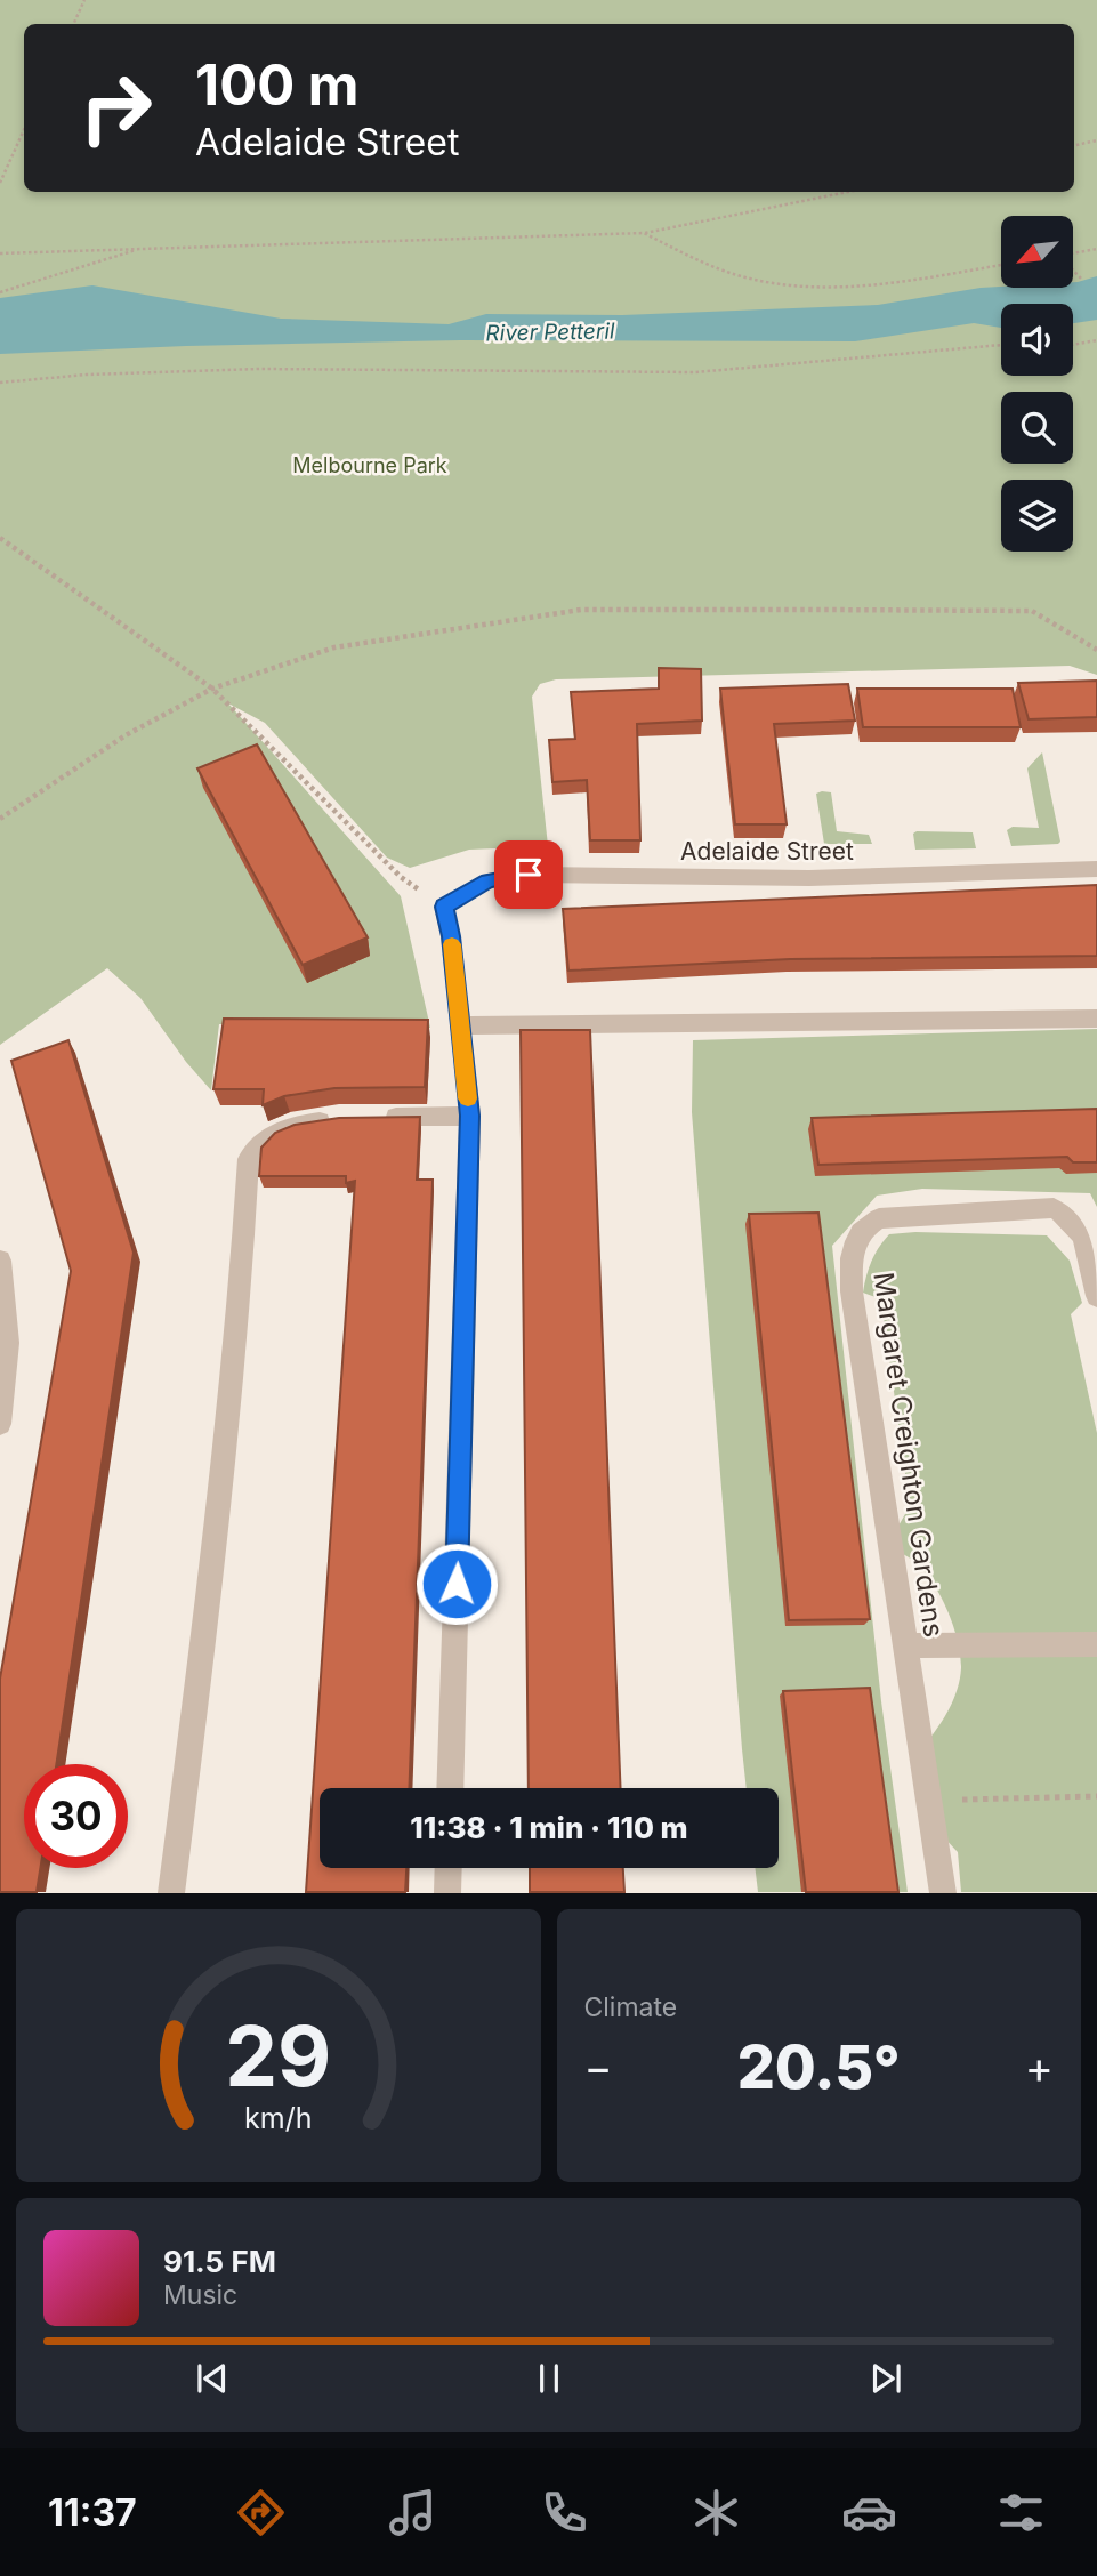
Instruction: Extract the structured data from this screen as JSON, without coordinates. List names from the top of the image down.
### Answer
{
  "streets": {
    "street": ["Adelaide Street", "Margaret Creighton Gardens"]
  },
  "water": ["River Petteril"],
  "parks": ["Melbourne Park"],
  "north": "bottom left",
  "page": {
    "turn": ["100 m", "Adelaide Street"],
    "limit": "30",
    "trip": "11:38 · 1 min · 110 m",
    "tile": "Climate",
    "heat": ["−", "20.5°", "+"],
    "song": ["91.5 FM", "Music"],
    "tabs": "11:37",
    "gauge": ["29", "km/h"]
  }
}
